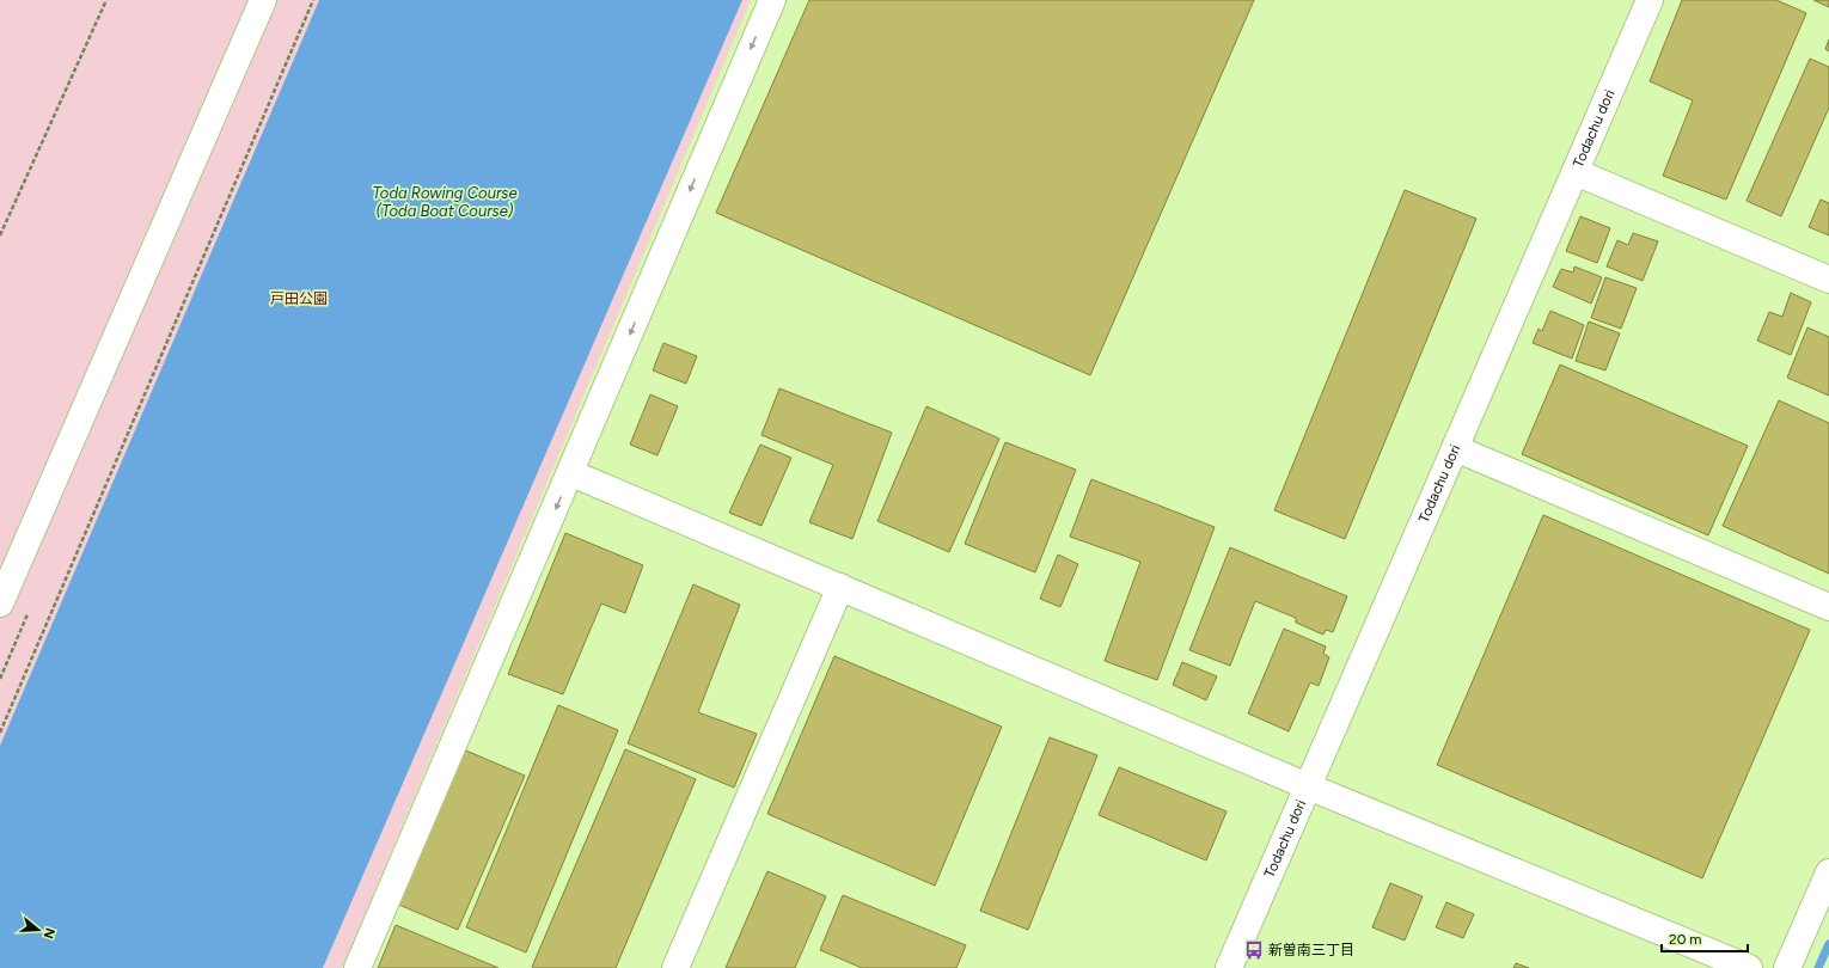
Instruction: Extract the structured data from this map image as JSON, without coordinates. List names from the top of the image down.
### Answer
{
  "streets": {
    "street": ["Todachu dori"]
  },
  "water": ["Toda Rowing Course (Toda Boat Course)"],
  "parks": ["戸田公園"],
  "places": {
    "bus stop": ["新曽南三丁目"]
  },
  "scale_bar": "20 m",
  "north": "right"
}
